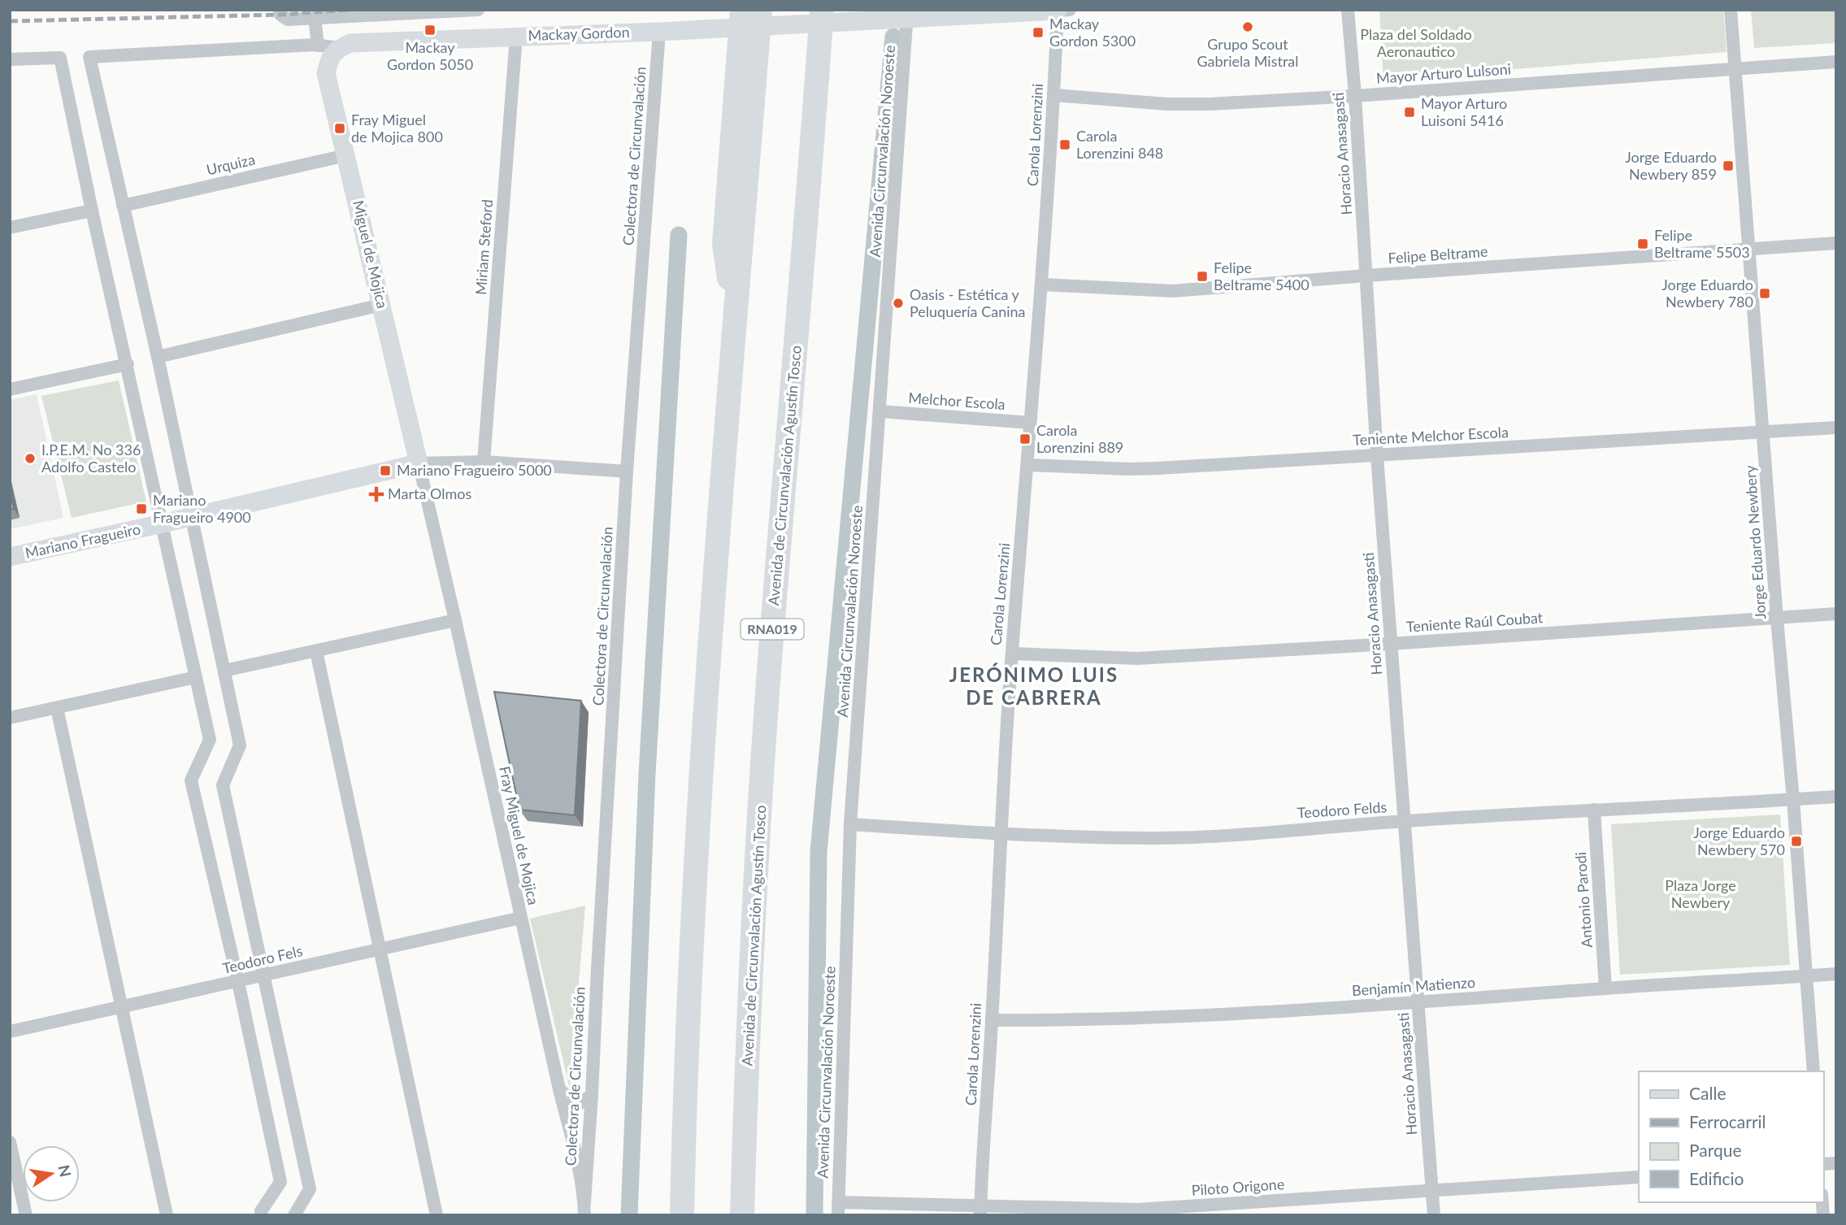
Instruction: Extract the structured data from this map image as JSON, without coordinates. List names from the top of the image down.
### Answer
{
  "streets": {
    "highway": ["Avenida de Circunvalación Agustín Tosco", "RNA019"],
    "main road": ["Mackay Gordon", "Miguel de Mojica", "Mariano Fragueiro"],
    "street": [
      "Mayor Arturo Lulsoni",
      "Carola Lorenzini",
      "Avenida Circunvalación Noroeste",
      "Horacio Anasagasti",
      "Colectora de Circunvalación",
      "Urquiza",
      "Miriam Steford",
      "Felipe Beltrame",
      "Melchor Escola",
      "Teniente Melchor Escola",
      "Jorge Eduardo Newbery",
      "Teniente Raúl Coubat",
      "Teodoro Felds",
      "Fray Miguel de Mojica",
      "Antonio Parodi",
      "Teodoro Fels",
      "Benjamín Matienzo",
      "Piloto Origone"
    ]
  },
  "crossings": [
    ["Mackay Gordon", "Carola Lorenzini"],
    ["Mackay Gordon", "Avenida Circunvalación Noroeste"],
    ["Mackay Gordon", "Colectora de Circunvalación"],
    ["Mackay Gordon", "Urquiza"],
    ["Mackay Gordon", "Miriam Steford"],
    ["Mackay Gordon", "Miguel de Mojica"],
    ["Mayor Arturo Lulsoni", "Carola Lorenzini"],
    ["Mayor Arturo Lulsoni", "Horacio Anasagasti"],
    ["Mayor Arturo Lulsoni", "Jorge Eduardo Newbery"],
    ["Carola Lorenzini", "Felipe Beltrame"],
    ["Carola Lorenzini", "Melchor Escola"],
    ["Carola Lorenzini", "Teniente Melchor Escola"],
    ["Carola Lorenzini", "Teniente Raúl Coubat"],
    ["Carola Lorenzini", "Teodoro Felds"],
    ["Carola Lorenzini", "Benjamín Matienzo"],
    ["Carola Lorenzini", "Piloto Origone"],
    ["Avenida Circunvalación Noroeste", "Melchor Escola"],
    ["Avenida Circunvalación Noroeste", "Teodoro Felds"],
    ["Avenida Circunvalación Noroeste", "Piloto Origone"],
    ["Horacio Anasagasti", "Felipe Beltrame"],
    ["Horacio Anasagasti", "Teniente Melchor Escola"],
    ["Horacio Anasagasti", "Teniente Raúl Coubat"],
    ["Horacio Anasagasti", "Teodoro Felds"],
    ["Horacio Anasagasti", "Benjamín Matienzo"],
    ["Horacio Anasagasti", "Piloto Origone"],
    ["Colectora de Circunvalación", "Mariano Fragueiro"],
    ["Colectora de Circunvalación", "Fray Miguel de Mojica"],
    ["Urquiza", "Miguel de Mojica"],
    ["Miriam Steford", "Mariano Fragueiro"],
    ["Miguel de Mojica", "Mariano Fragueiro"],
    ["Miguel de Mojica", "Fray Miguel de Mojica"],
    ["Felipe Beltrame", "Jorge Eduardo Newbery"],
    ["Teniente Melchor Escola", "Jorge Eduardo Newbery"],
    ["Mariano Fragueiro", "Fray Miguel de Mojica"],
    ["Jorge Eduardo Newbery", "Teniente Raúl Coubat"],
    ["Jorge Eduardo Newbery", "Teodoro Felds"],
    ["Jorge Eduardo Newbery", "Benjamín Matienzo"],
    ["Teodoro Felds", "Antonio Parodi"],
    ["Fray Miguel de Mojica", "Teodoro Fels"],
    ["Antonio Parodi", "Benjamín Matienzo"]
  ],
  "districts": ["JERÓNIMO LUIS DE CABRERA"],
  "parks": ["Plaza del Soldado Aeronautico", "Plaza Jorge Newbery"],
  "places": {
    "other": ["Grupo Scout Gabriela Mistral", "Oasis - Estética y Peluquería Canina", "I.P.E.M. No 336 Adolfo Castelo"],
    "transit": [
      "Mackay Gordon 5050",
      "Mackay Gordon 5300",
      "Mayor Arturo Luisoni 5416",
      "Fray Miguel de Mojica 800",
      "Carola Lorenzini 848",
      "Jorge Eduardo Newbery 859",
      "Felipe Beltrame 5503",
      "Felipe Beltrame 5400",
      "Jorge Eduardo Newbery 780",
      "Carola Lorenzini 889",
      "Mariano Fragueiro 5000",
      "Mariano Fragueiro 4900",
      "Jorge Eduardo Newbery 570"
    ],
    "health": ["Marta Olmos"]
  },
  "legend": [
    "Calle",
    "Ferrocarril",
    "Parque",
    "Edificio"
  ],
  "north": "right"
}
